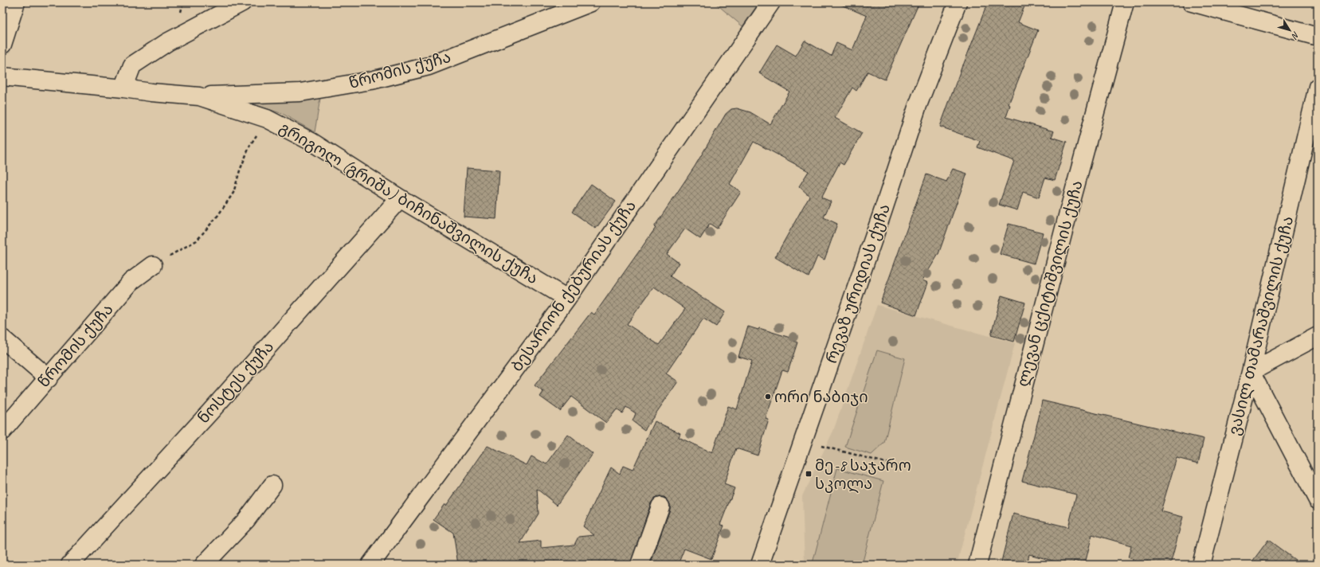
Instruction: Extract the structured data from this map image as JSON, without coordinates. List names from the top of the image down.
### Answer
{
  "streets": {
    "street": [
      "წრომის ქუჩა",
      "გრიგოლ (გრიშა) ბიჩინაშვილის ქუჩა",
      "რევაზ ურიდიას ქუჩა",
      "ლევან ცქიტიშვილის ქუჩა",
      "ბესარიონ ქებურიას ქუჩა",
      "ვასილ თამარაშვილის ქუჩა",
      "ნოსტეს ქუჩა"
    ]
  },
  "crossings": [
    ["წრომის ქუჩა", "გრიგოლ (გრიშა) ბიჩინაშვილის ქუჩა"],
    ["გრიგოლ (გრიშა) ბიჩინაშვილის ქუჩა", "ბესარიონ ქებურიას ქუჩა"],
    ["გრიგოლ (გრიშა) ბიჩინაშვილის ქუჩა", "ნოსტეს ქუჩა"]
  ],
  "places": {
    "other": ["ორი ნაბიჯი"],
    "transit": ["მე-8 საჯარო სკოლა"]
  },
  "north": "bottom right"
}
